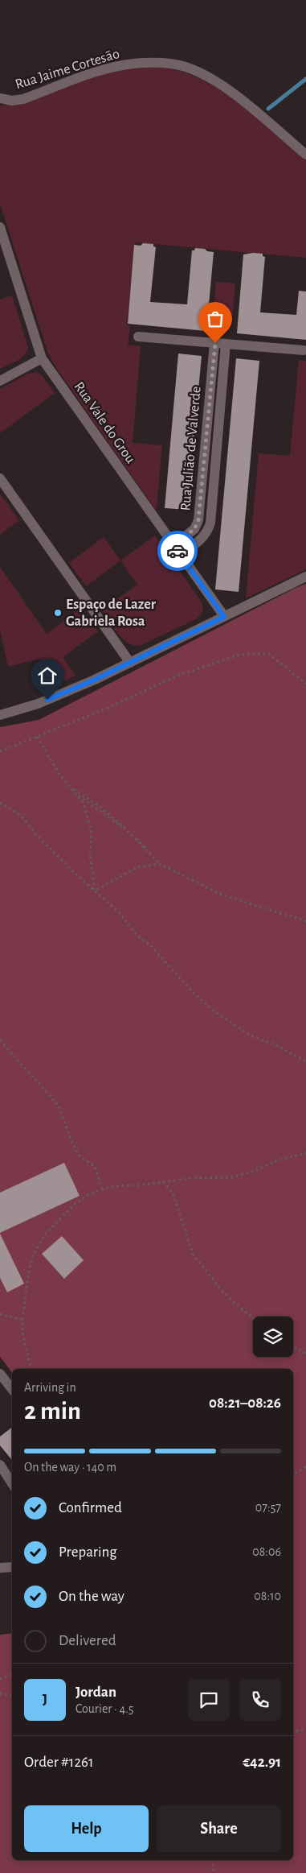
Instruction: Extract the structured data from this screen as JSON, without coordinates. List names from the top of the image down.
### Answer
{
  "streets": {
    "street": ["Rua Jaime Cortesão", "Rua Vale do Grou", "Rua Julião de Valverde"]
  },
  "crossings": [
    ["Rua Vale do Grou", "Rua Julião de Valverde"]
  ],
  "places": ["Espaço de Lazer Gabriela Rosa"],
  "page": {
    "heading": ["2 min", "Arriving in", "08:21–08:26"],
    "panel": [
      "Jordan",
      "Courier · 4.5",
      "Order #1261",
      "€42.91"
    ],
    "bar": "On the way · 140 m",
    "list": [
      ["Confirmed", "07:57"],
      ["Preparing", "08:06"],
      ["On the way", "08:10"],
      "Delivered"
    ],
    "round": "J",
    "buttons": ["Help", "Share"]
  }
}
